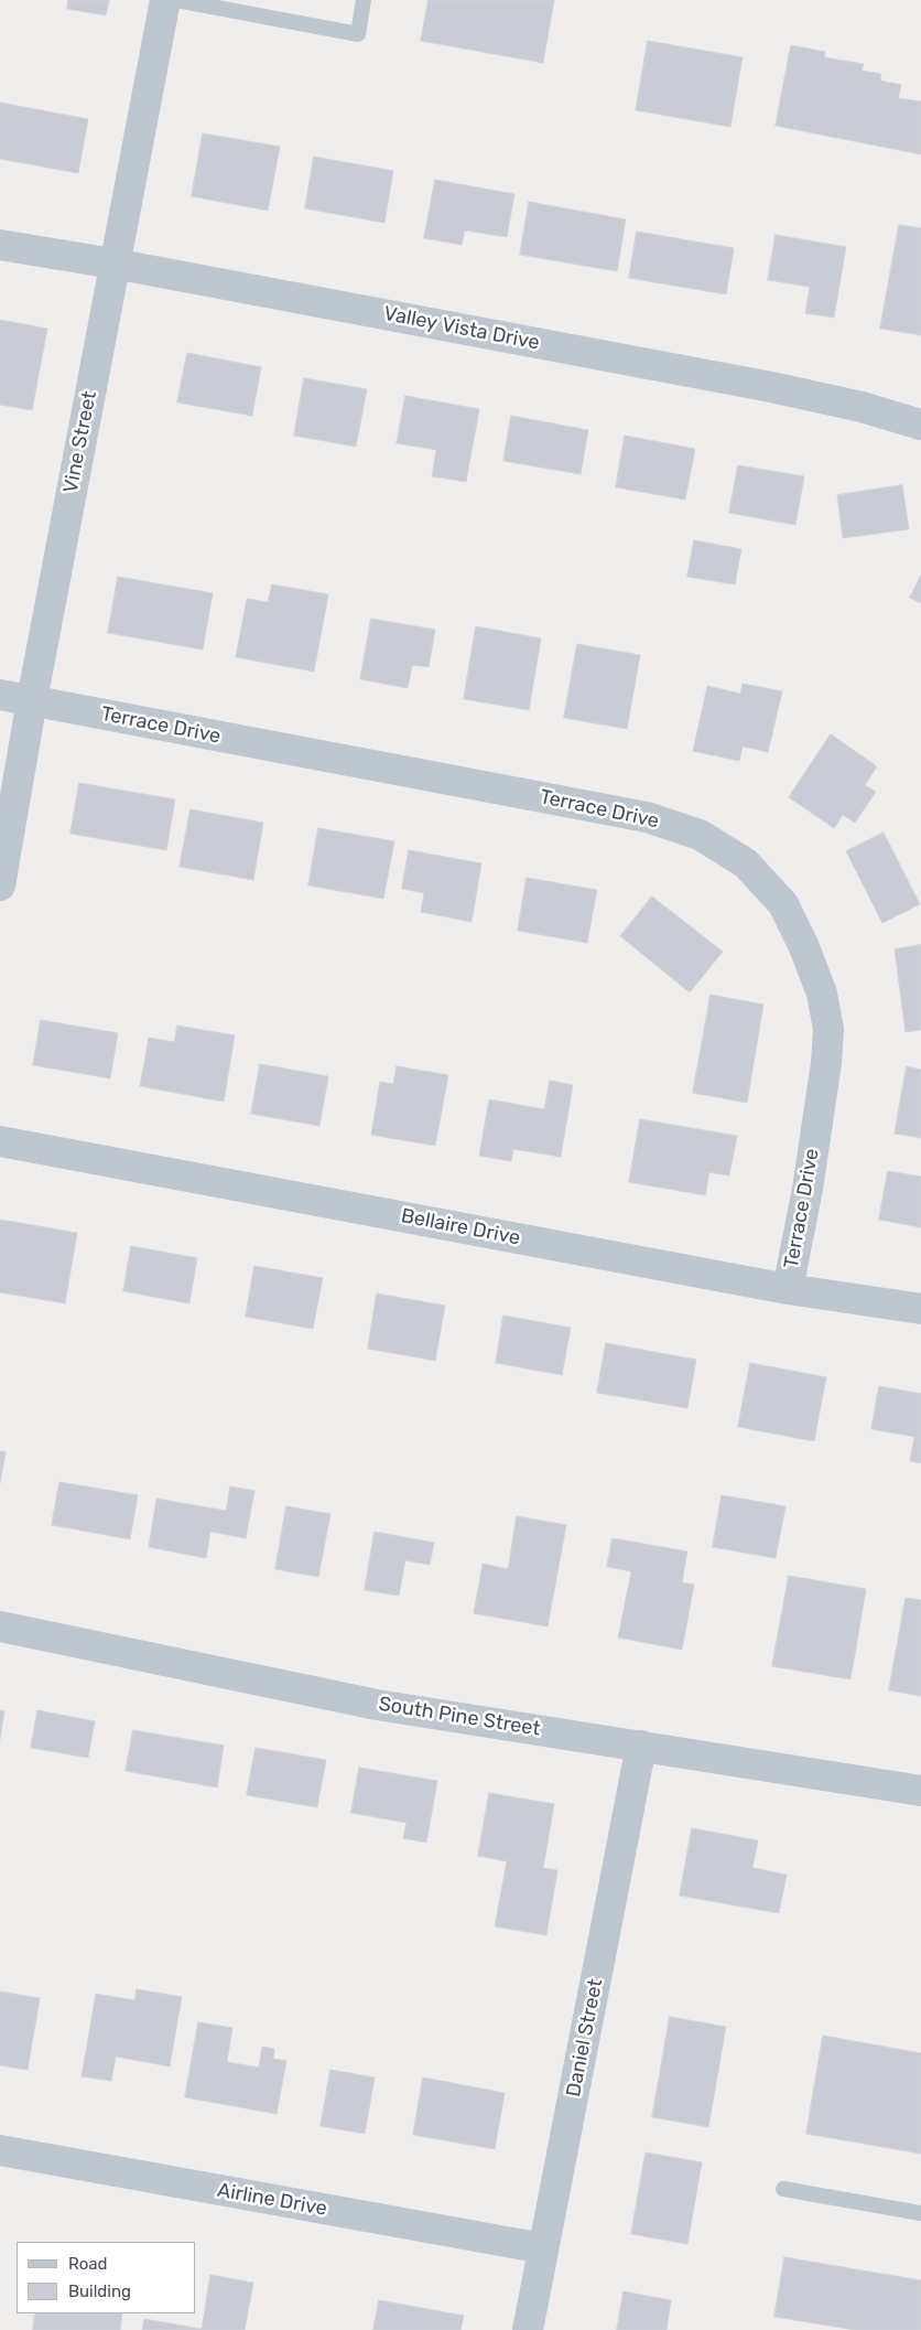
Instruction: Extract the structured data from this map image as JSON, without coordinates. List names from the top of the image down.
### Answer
{
  "streets": {
    "street": [
      "Valley Vista Drive",
      "Vine Street",
      "Terrace Drive",
      "Bellaire Drive",
      "South Pine Street",
      "Daniel Street",
      "Airline Drive"
    ]
  },
  "crossings": [
    ["Valley Vista Drive", "Vine Street"],
    ["Vine Street", "Terrace Drive"],
    ["Terrace Drive", "Bellaire Drive"],
    ["South Pine Street", "Daniel Street"],
    ["Daniel Street", "Airline Drive"]
  ],
  "legend": ["Road", "Building"]
}
